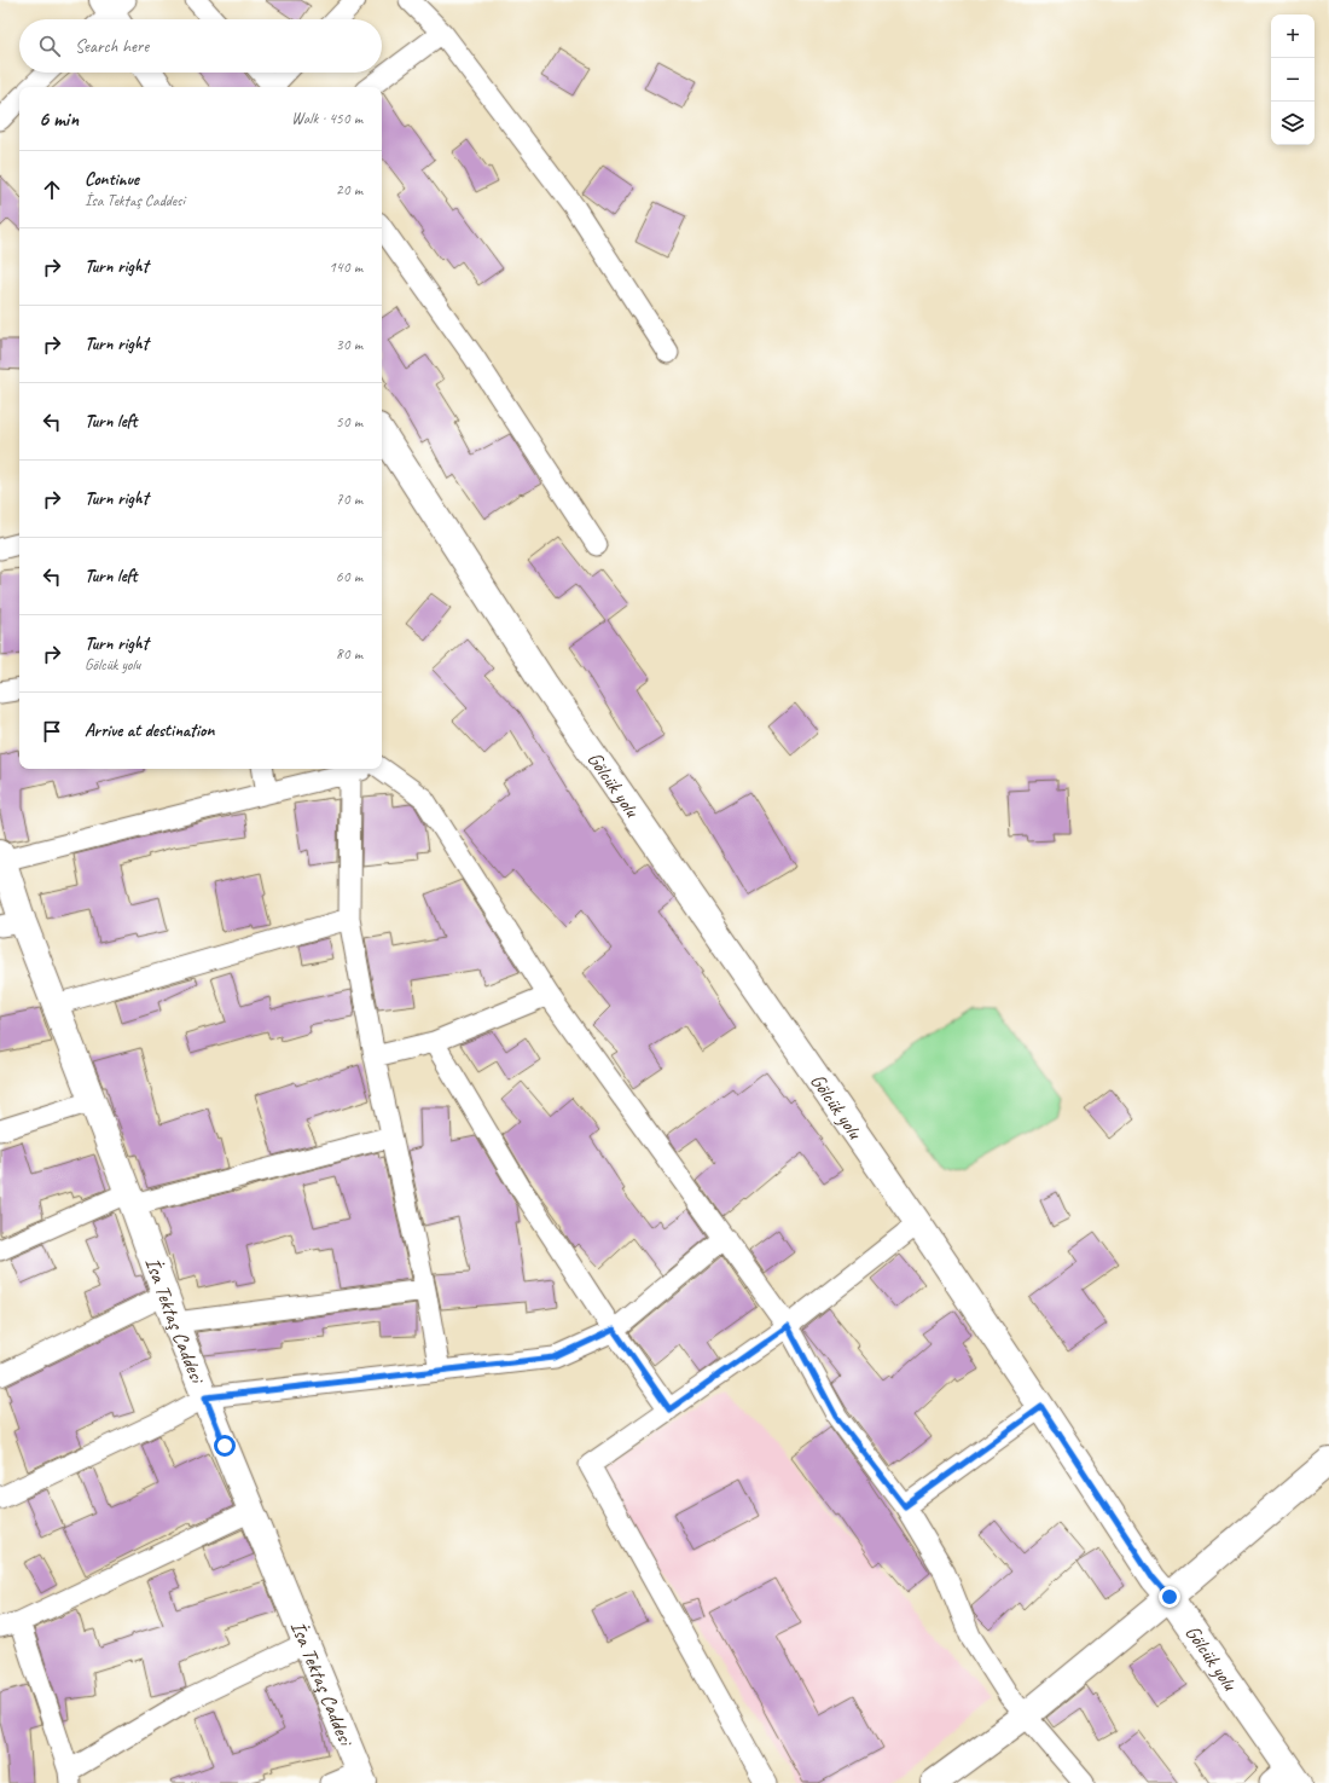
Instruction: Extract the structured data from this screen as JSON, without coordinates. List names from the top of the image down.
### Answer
{
  "streets": {
    "main road": ["Gölcük yolu", "İsa Tektaş Caddesi"]
  },
  "page": {
    "map_buttons": ["+", "−"],
    "search": "Search here",
    "heading": ["6 min", "Walk · 450 m"],
    "list": [
      ["Continue", "İsa Tektaş Caddesi", "20 m"],
      ["Turn right", "140 m"],
      ["Turn right", "30 m"],
      ["Turn left", "50 m"],
      ["Turn right", "70 m"],
      ["Turn left", "60 m"],
      ["Turn right", "Gölcük yolu", "80 m"],
      "Arrive at destination"
    ]
  }
}
